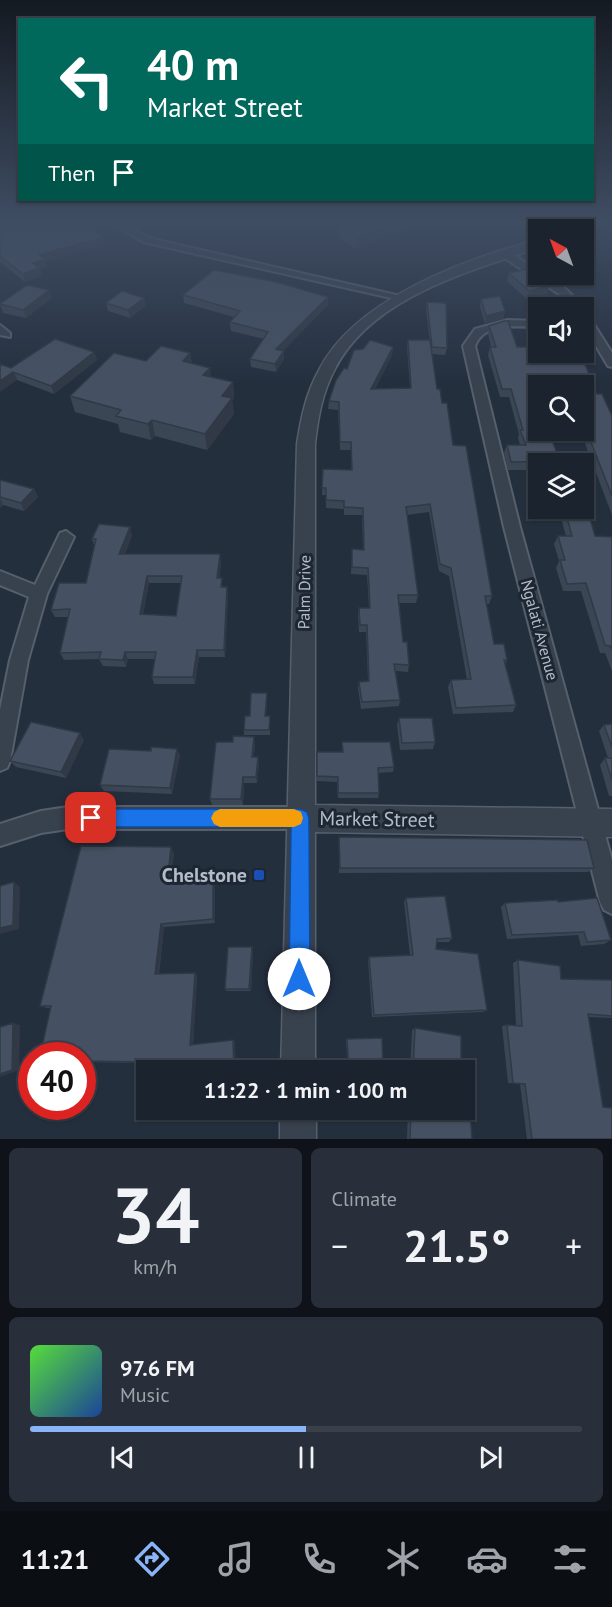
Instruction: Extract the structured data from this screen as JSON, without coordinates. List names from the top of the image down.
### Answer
{
  "streets": {
    "street": ["Palm Drive", "Ngalati Avenue", "Market Street"]
  },
  "crossings": [
    ["Palm Drive", "Market Street"],
    ["Ngalati Avenue", "Market Street"]
  ],
  "places": {
    "transit": ["Chelstone"]
  },
  "north": "top left",
  "page": {
    "turn": ["40 m", "Market Street"],
    "then": "Then",
    "limit": "40",
    "trip": "11:22 · 1 min · 100 m",
    "tile": [
      ["34", "km/h"],
      "Climate"
    ],
    "heat": ["−", "21.5°", "+"],
    "song": ["97.6 FM", "Music"],
    "tabs": "11:21"
  }
}
